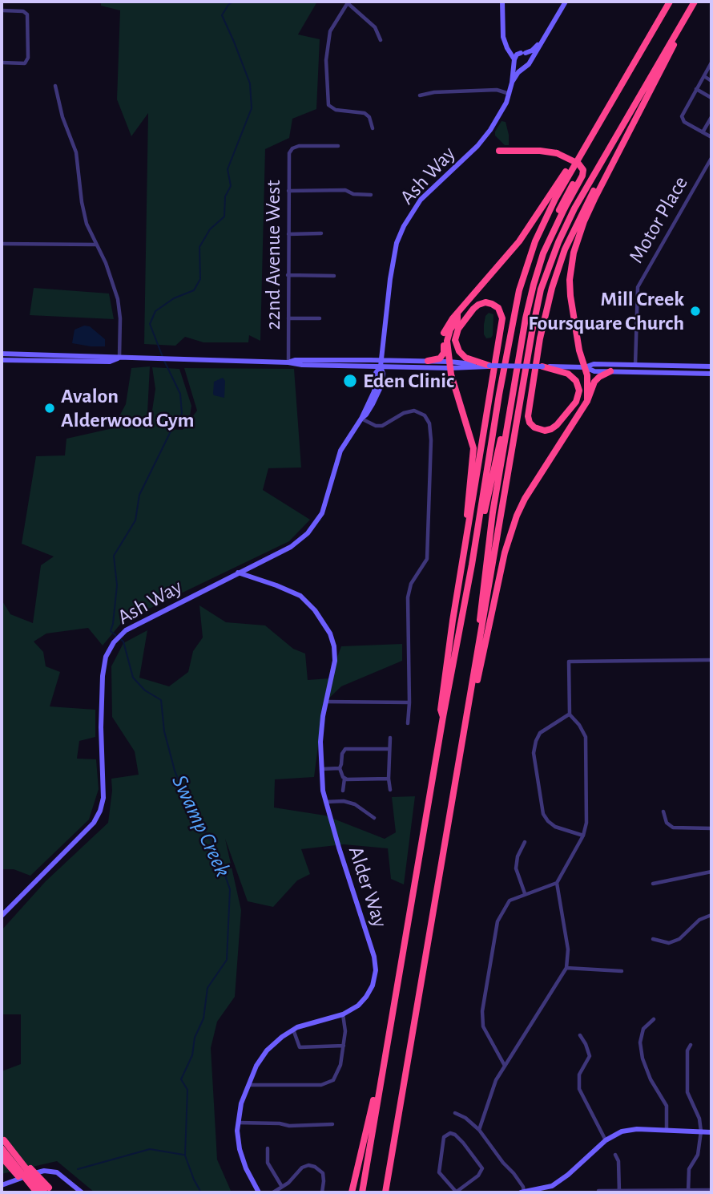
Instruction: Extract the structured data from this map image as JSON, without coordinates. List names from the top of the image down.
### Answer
{
  "streets": {
    "street": [
      "Ash Way",
      "Motor Place",
      "22nd Avenue West",
      "Alder Way"
    ]
  },
  "crossings": [
    ["Ash Way", "Alder Way"]
  ],
  "water": ["Swamp Creek"],
  "places": ["Mill Creek Foursquare Church", "Eden Clinic", "Avalon Alderwood Gym"]
}
